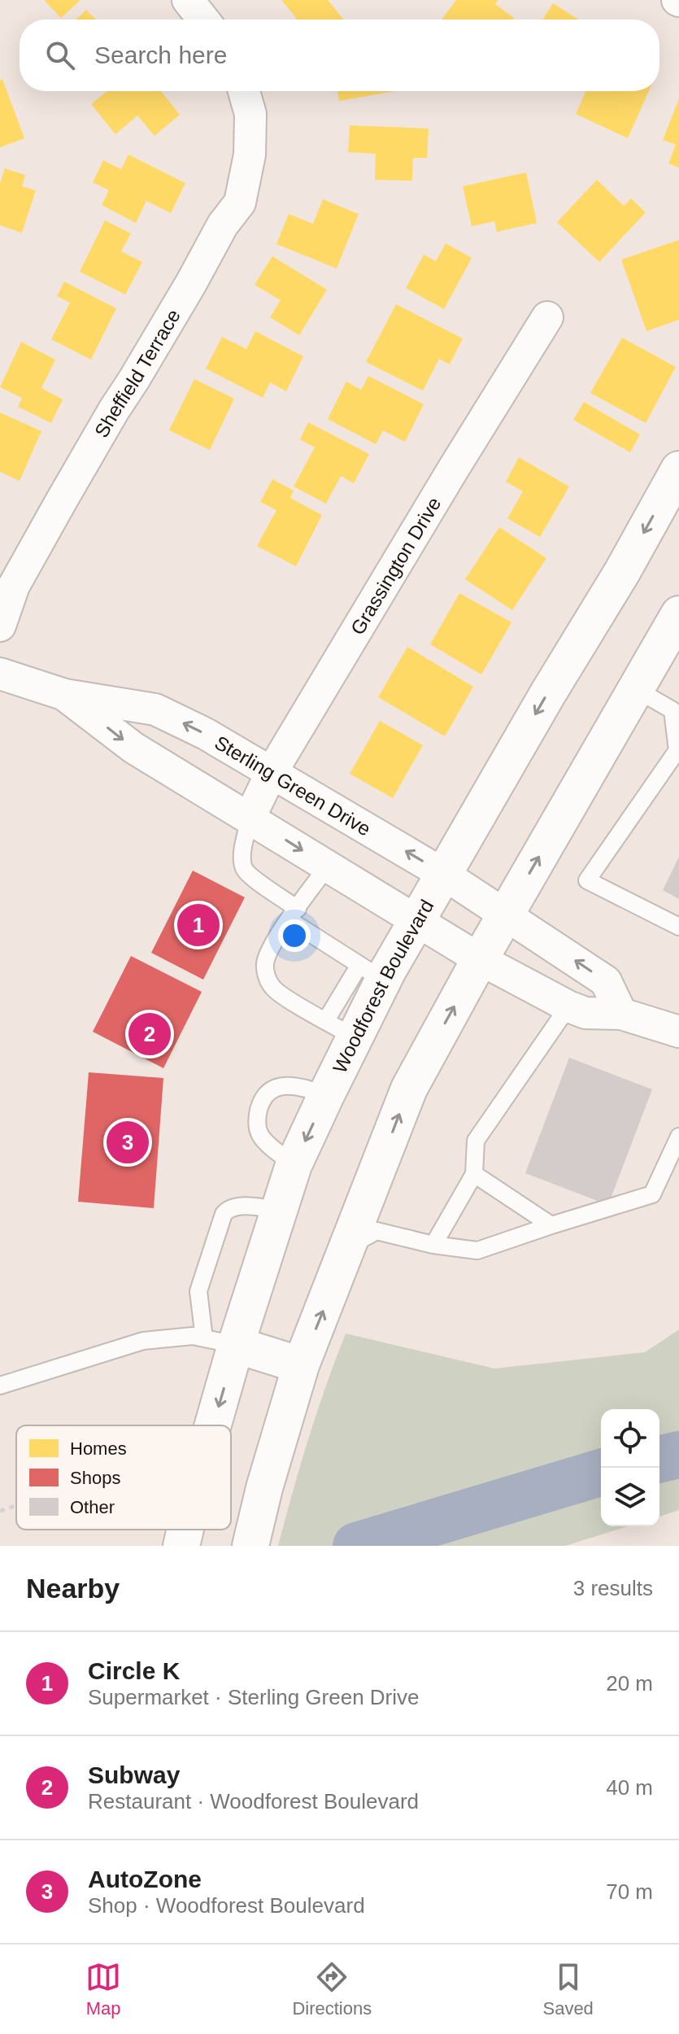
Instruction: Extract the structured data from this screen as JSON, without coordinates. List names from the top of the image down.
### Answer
{
  "streets": {
    "main road": ["Woodforest Boulevard"],
    "street": ["Sheffield Terrace", "Grassington Drive", "Sterling Green Drive"]
  },
  "crossings": [
    ["Grassington Drive", "Sterling Green Drive"],
    ["Sterling Green Drive", "Woodforest Boulevard"]
  ],
  "legend": ["Homes", "Shops", "Other"],
  "page": {
    "search": "Search here",
    "pins": ["1", "2", "3"],
    "heading": ["Nearby", "3 results"],
    "list": [
      {
        "mark": "1",
        "name": "Circle K",
        "note": "Supermarket · Sterling Green Drive",
        "value": "20 m"
      },
      {
        "mark": "2",
        "name": "Subway",
        "note": "Restaurant · Woodforest Boulevard",
        "value": "40 m"
      },
      {
        "mark": "3",
        "name": "AutoZone",
        "note": "Shop · Woodforest Boulevard",
        "value": "70 m"
      }
    ],
    "nav": ["Map", "Directions", "Saved"]
  }
}
